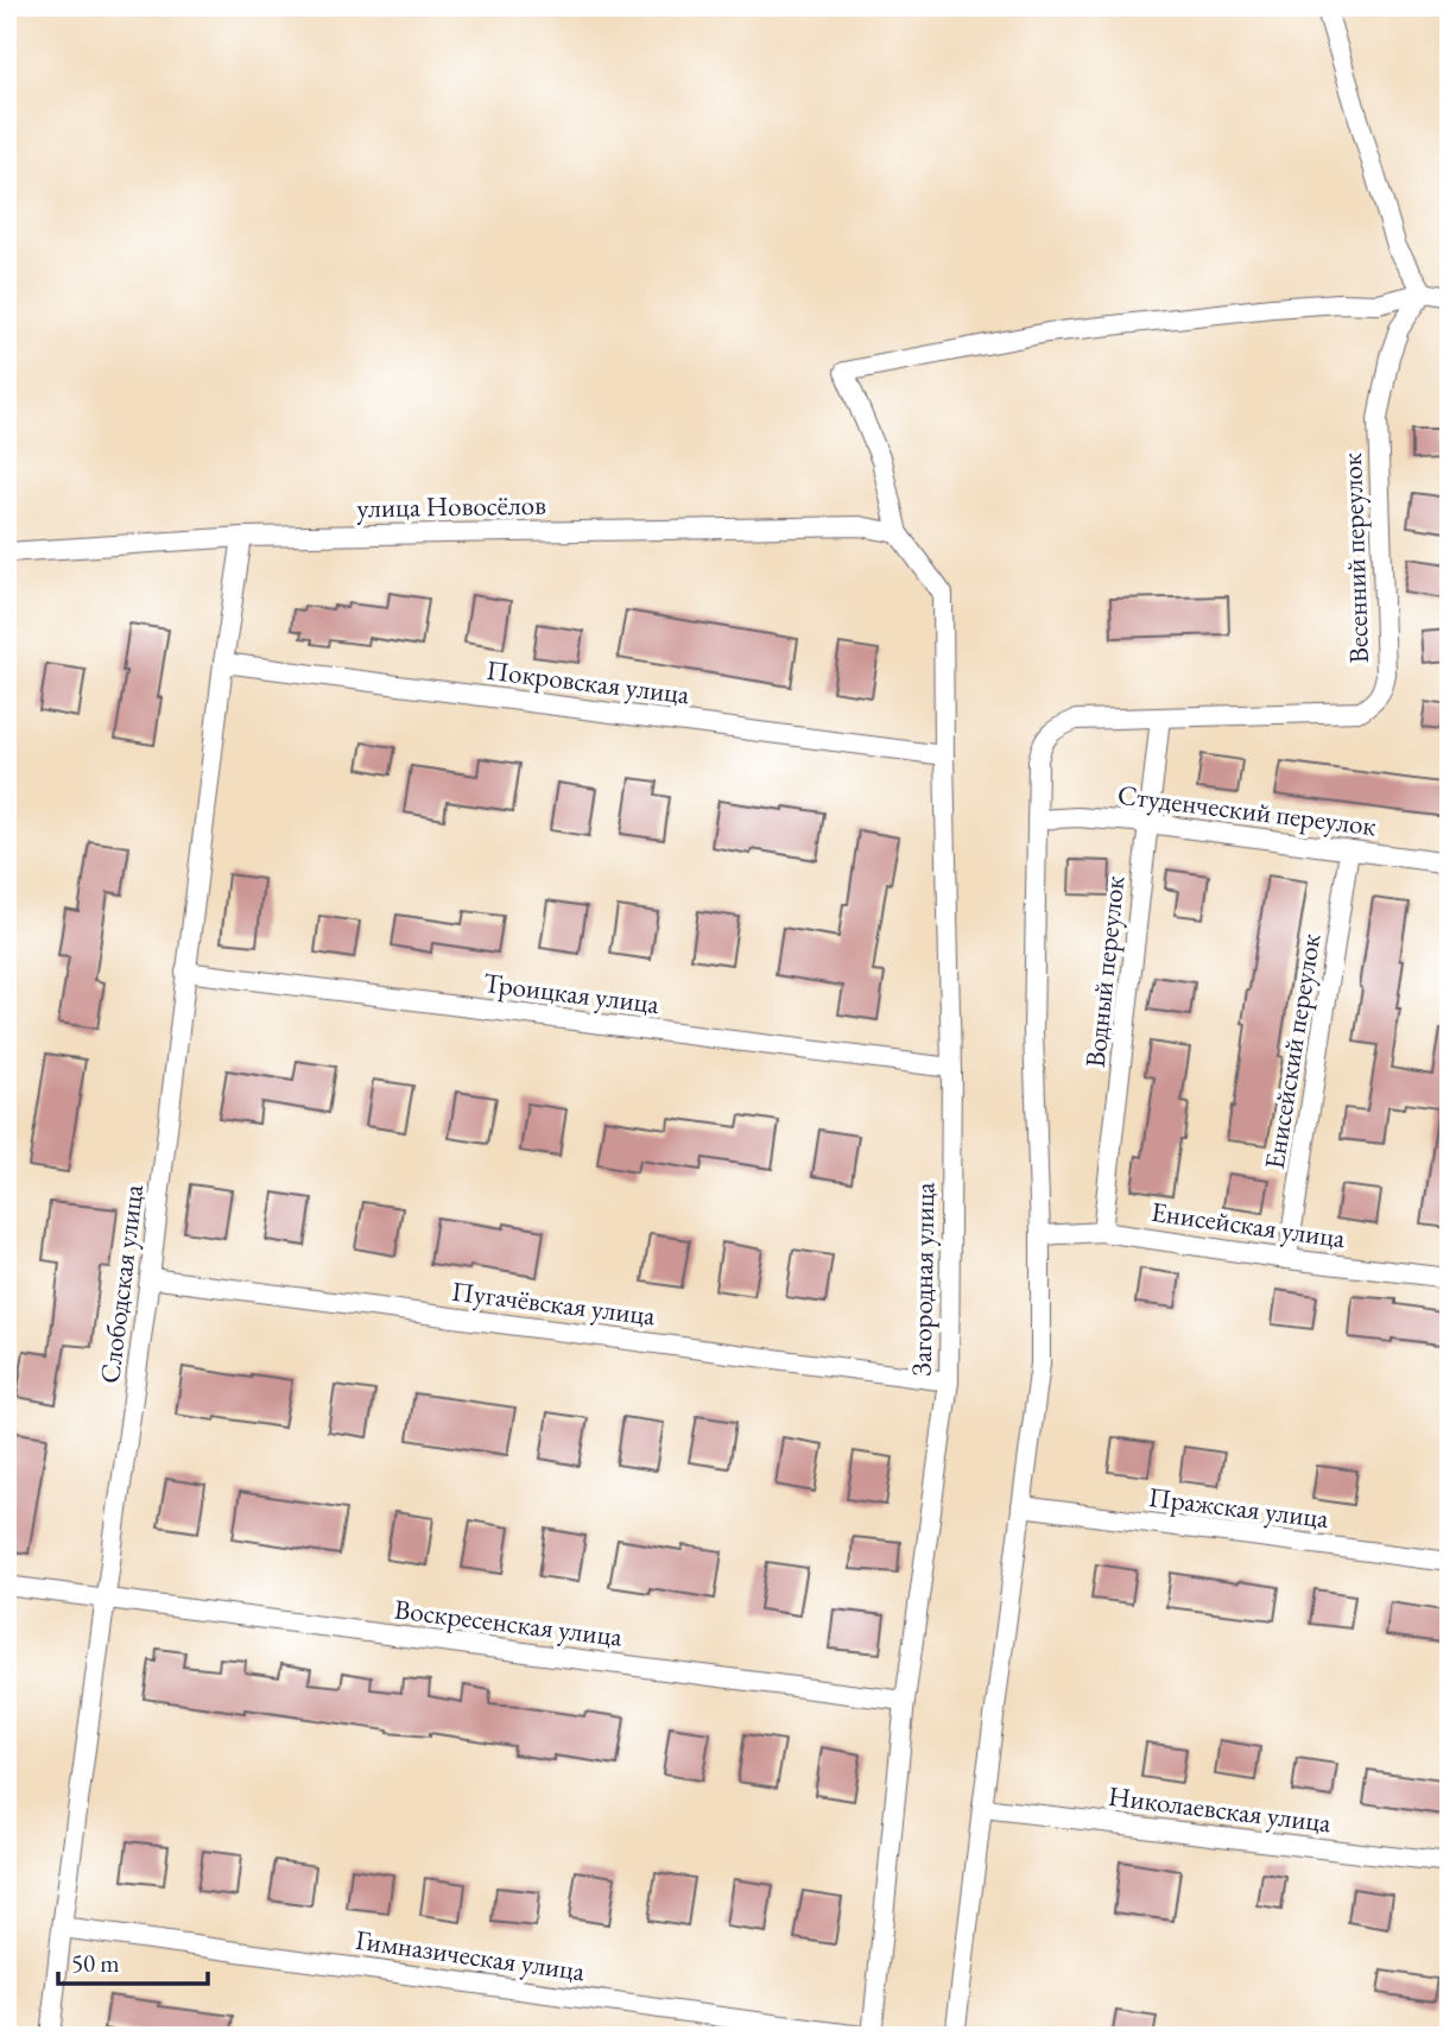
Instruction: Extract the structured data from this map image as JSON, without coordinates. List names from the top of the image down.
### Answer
{
  "streets": {
    "street": [
      "улица Новосёлов",
      "Весенний переулок",
      "Покровская улица",
      "Студенческий переулок",
      "Водный переулок",
      "Троицкая улица",
      "Енисейский переулок",
      "Енисейская улица",
      "Загородная улица",
      "Слободская улица",
      "Пугачёвская улица",
      "Пражская улица",
      "Воскресенская улица",
      "Николаевская улица",
      "Гимназическая улица"
    ]
  },
  "crossings": [
    ["улица Новосёлов", "Загородная улица"],
    ["улица Новосёлов", "Слободская улица"],
    ["Весенний переулок", "Студенческий переулок"],
    ["Весенний переулок", "Водный переулок"],
    ["Покровская улица", "Загородная улица"],
    ["Покровская улица", "Слободская улица"],
    ["Студенческий переулок", "Водный переулок"],
    ["Студенческий переулок", "Енисейский переулок"],
    ["Водный переулок", "Енисейская улица"],
    ["Троицкая улица", "Загородная улица"],
    ["Троицкая улица", "Слободская улица"],
    ["Енисейский переулок", "Енисейская улица"],
    ["Загородная улица", "Пугачёвская улица"],
    ["Загородная улица", "Воскресенская улица"],
    ["Загородная улица", "Гимназическая улица"],
    ["Слободская улица", "Пугачёвская улица"],
    ["Слободская улица", "Воскресенская улица"],
    ["Слободская улица", "Гимназическая улица"]
  ],
  "scale_bar": "50 m"
}
